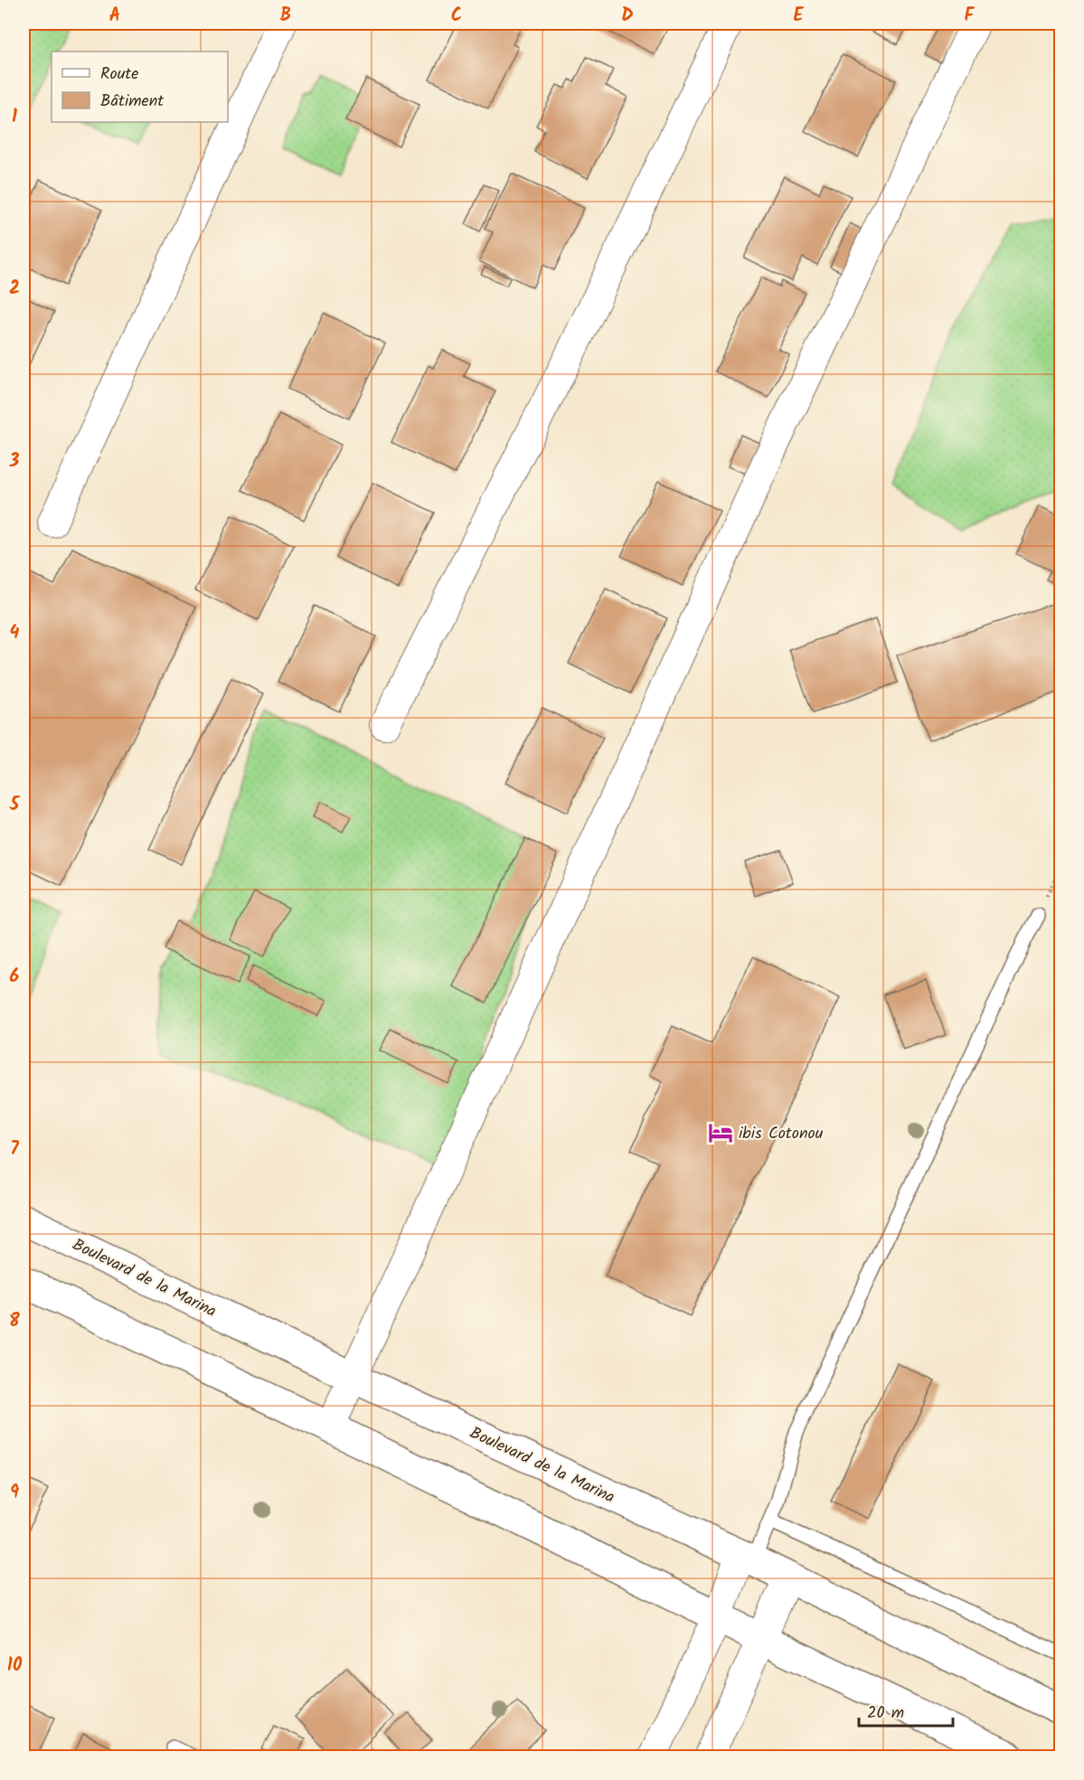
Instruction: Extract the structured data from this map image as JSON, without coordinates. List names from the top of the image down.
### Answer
{
  "streets": {
    "main road": ["Boulevard de la Marina"]
  },
  "places": {
    "hotel": ["ibis Cotonou"]
  },
  "legend": ["Route", "Bâtiment"],
  "scale_bar": "20 m",
  "grid": {
    "columns": [
      "A",
      "B",
      "C",
      "D",
      "E",
      "F"
    ],
    "rows": [
      "1",
      "2",
      "3",
      "4",
      "5",
      "6",
      "7",
      "8",
      "9",
      "10"
    ]
  }
}
